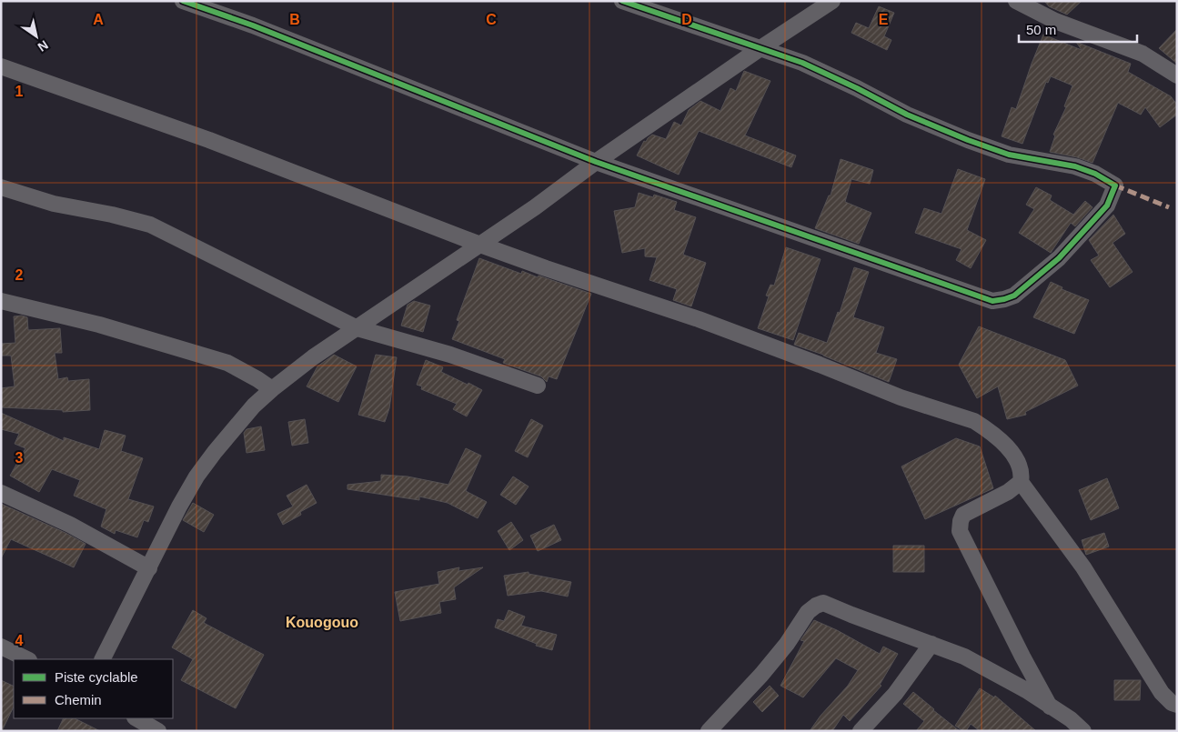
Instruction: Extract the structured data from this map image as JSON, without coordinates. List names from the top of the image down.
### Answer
{
  "districts": ["Kouogouo"],
  "legend": ["Piste cyclable", "Chemin"],
  "scale_bar": "50 m",
  "north": "bottom right",
  "grid": {
    "columns": [
      "A",
      "B",
      "C",
      "D",
      "E"
    ],
    "rows": [
      "1",
      "2",
      "3",
      "4"
    ]
  }
}
